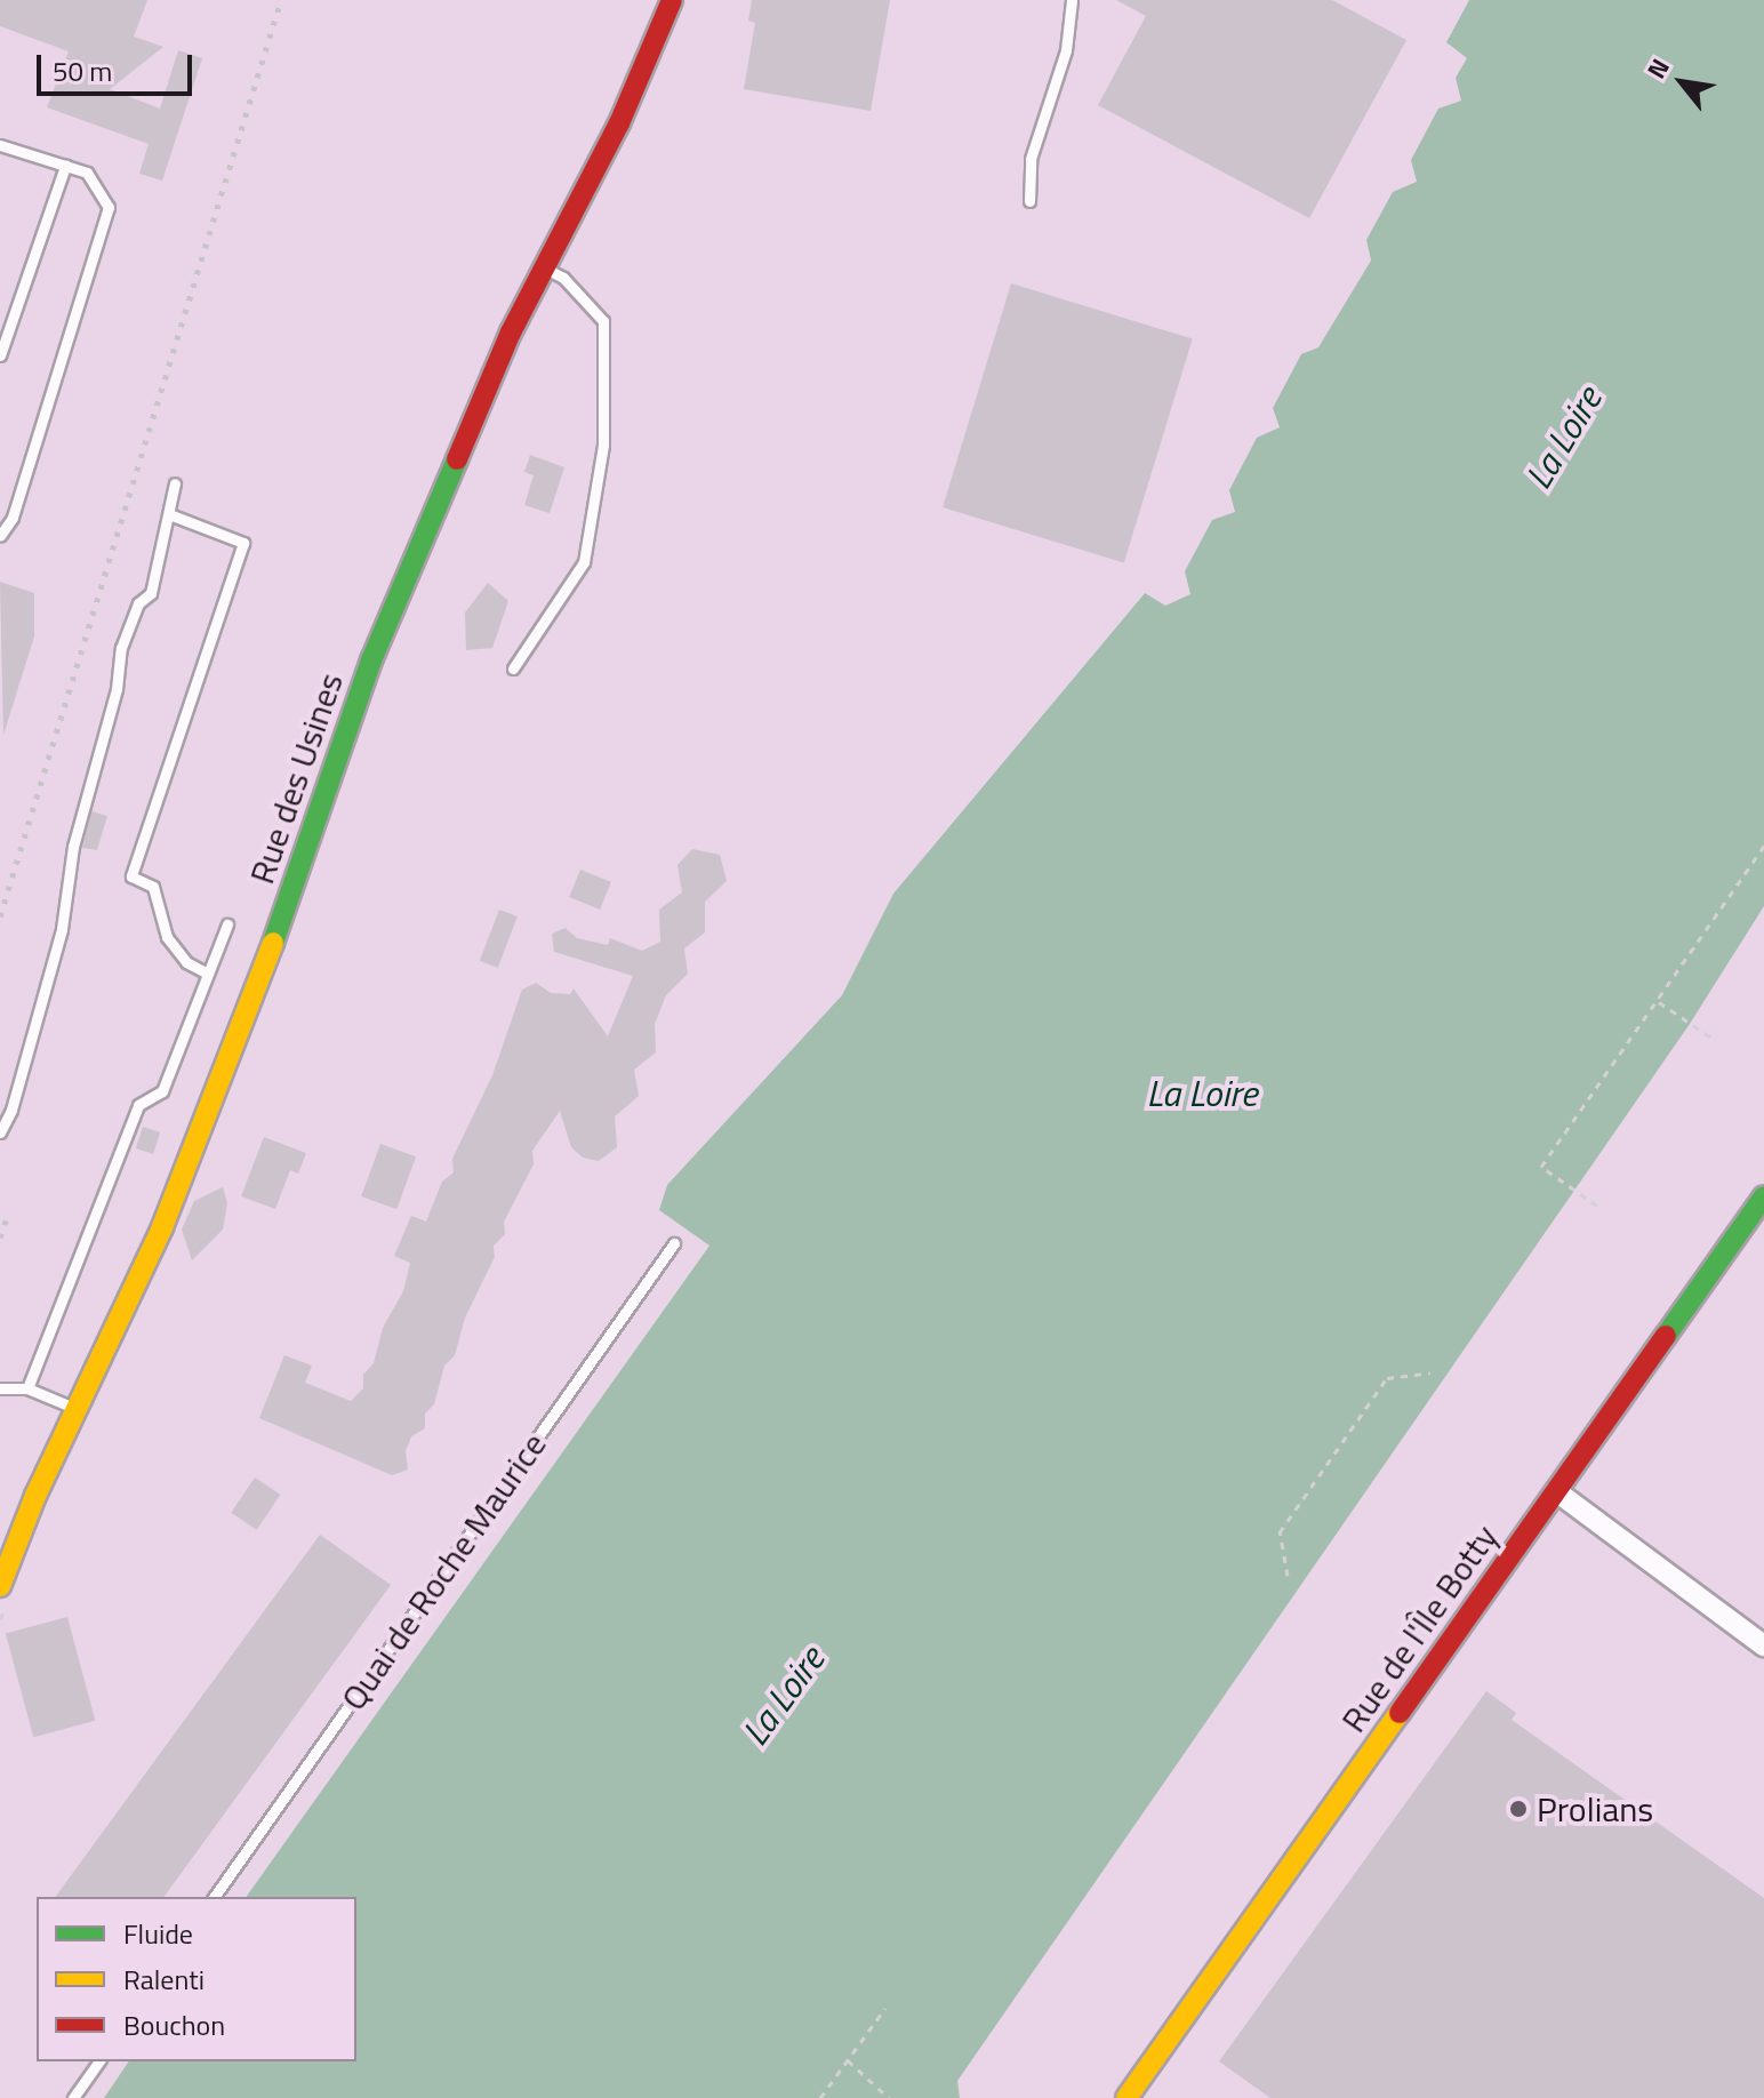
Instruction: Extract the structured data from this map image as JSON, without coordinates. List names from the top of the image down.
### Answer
{
  "streets": {
    "street": ["Rue des Usines", "Rue de l'Île Botty"],
    "lane": ["Quai de Roche Maurice"]
  },
  "water": ["La Loire"],
  "places": ["Prolians"],
  "legend": ["Fluide", "Ralenti", "Bouchon"],
  "scale_bar": "50 m",
  "north": "top left"
}
